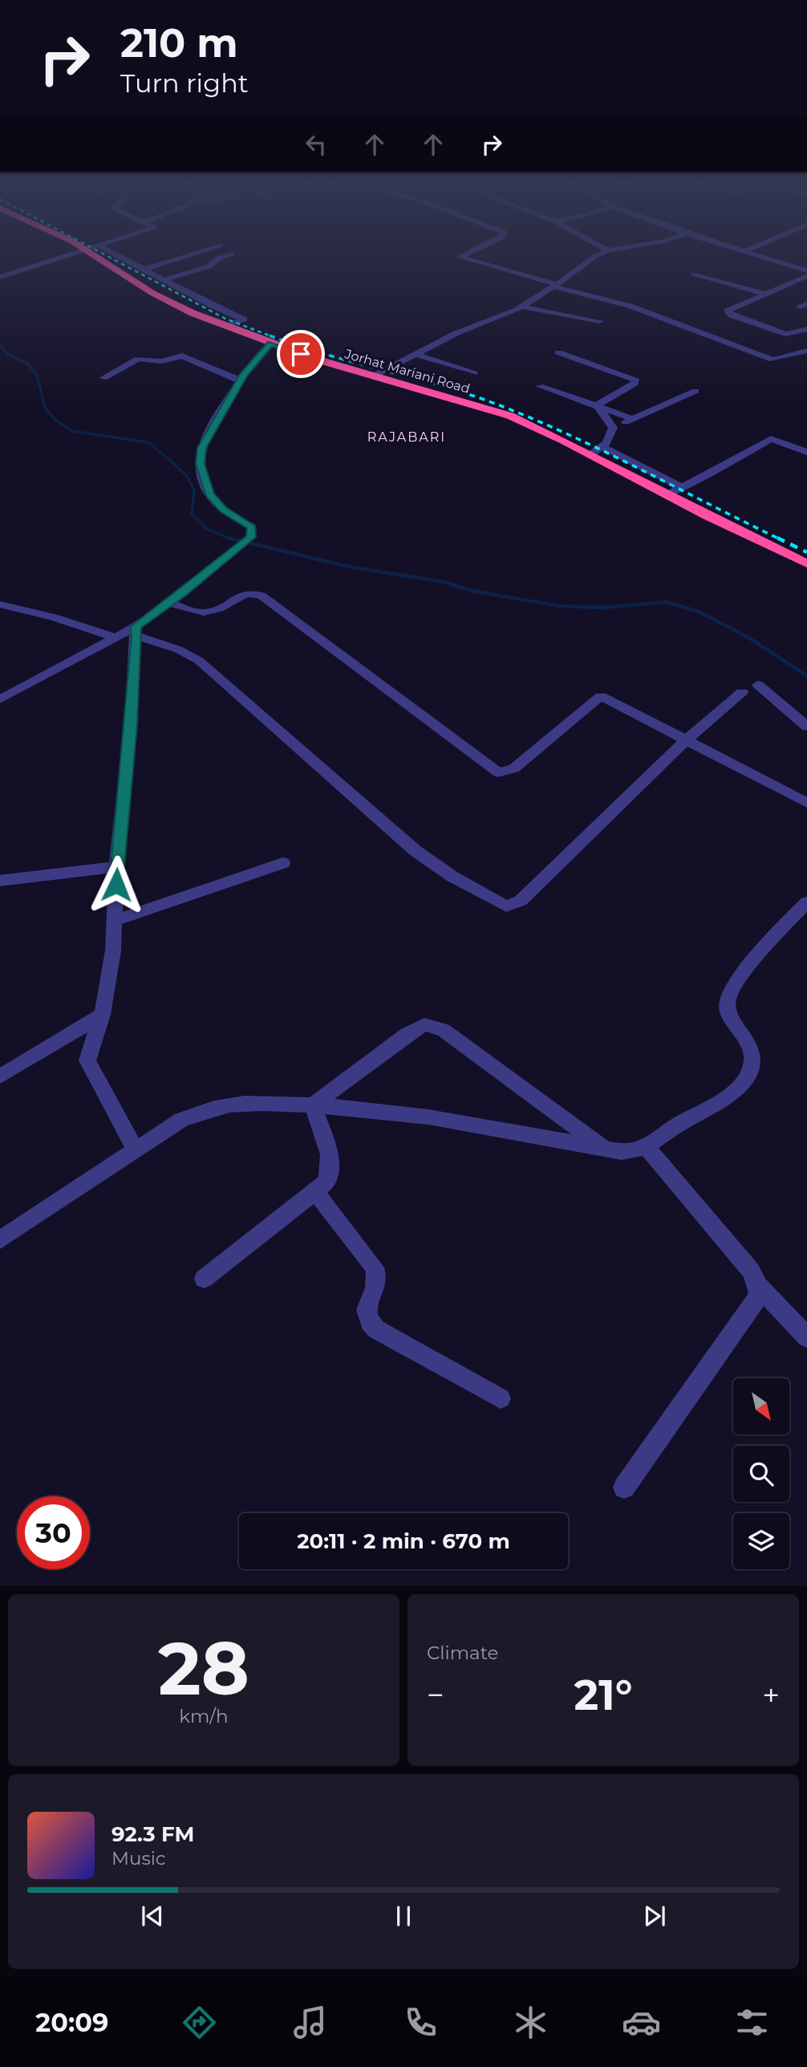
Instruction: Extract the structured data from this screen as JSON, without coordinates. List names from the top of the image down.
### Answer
{
  "streets": {
    "highway": ["Jorhat Mariani Road"]
  },
  "districts": ["RAJABARI"],
  "north": "bottom right",
  "page": {
    "turn": ["210 m", "Turn right"],
    "limit": "30",
    "trip": "20:11 · 2 min · 670 m",
    "tile": [
      ["28", "km/h"],
      "Climate"
    ],
    "heat": ["−", "21°", "+"],
    "song": ["92.3 FM", "Music"],
    "tabs": "20:09"
  }
}
